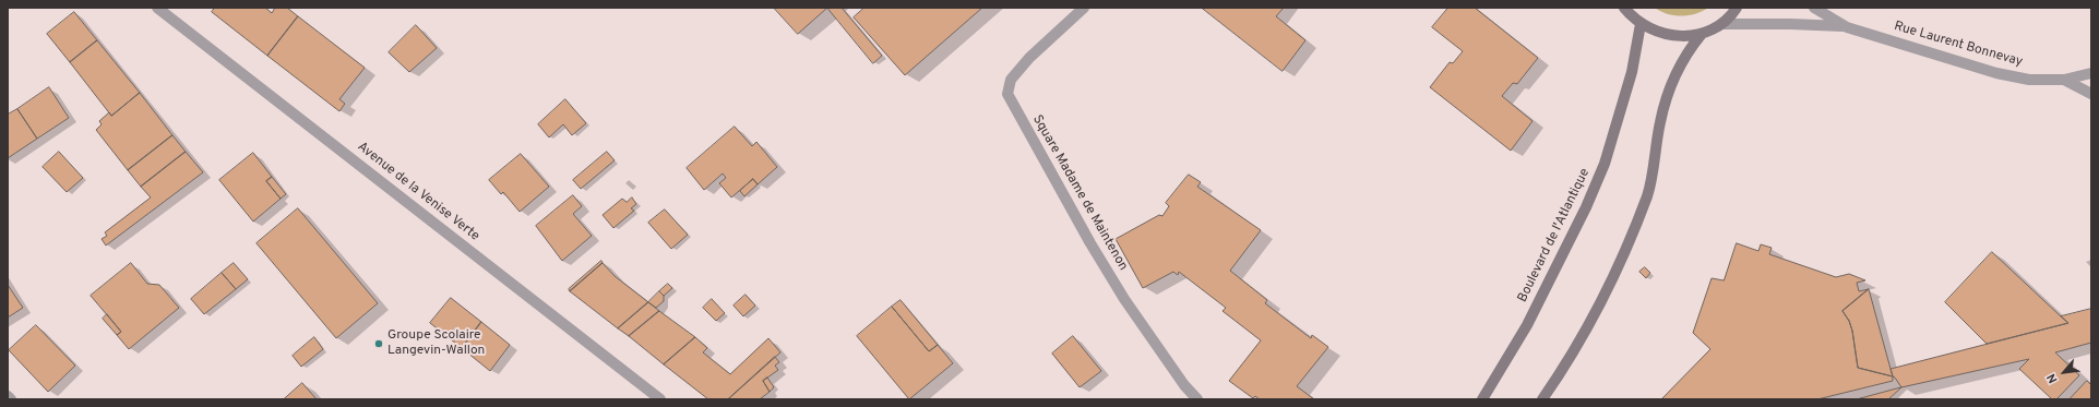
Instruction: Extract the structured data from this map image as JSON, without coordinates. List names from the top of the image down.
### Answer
{
  "streets": {
    "main road": ["Boulevard de l'Atlantique"],
    "street": ["Rue Laurent Bonnevay", "Avenue de la Venise Verte", "Square Madame de Maintenon"]
  },
  "places": ["Groupe Scolaire Langevin-Wallon"],
  "north": "bottom left"
}
